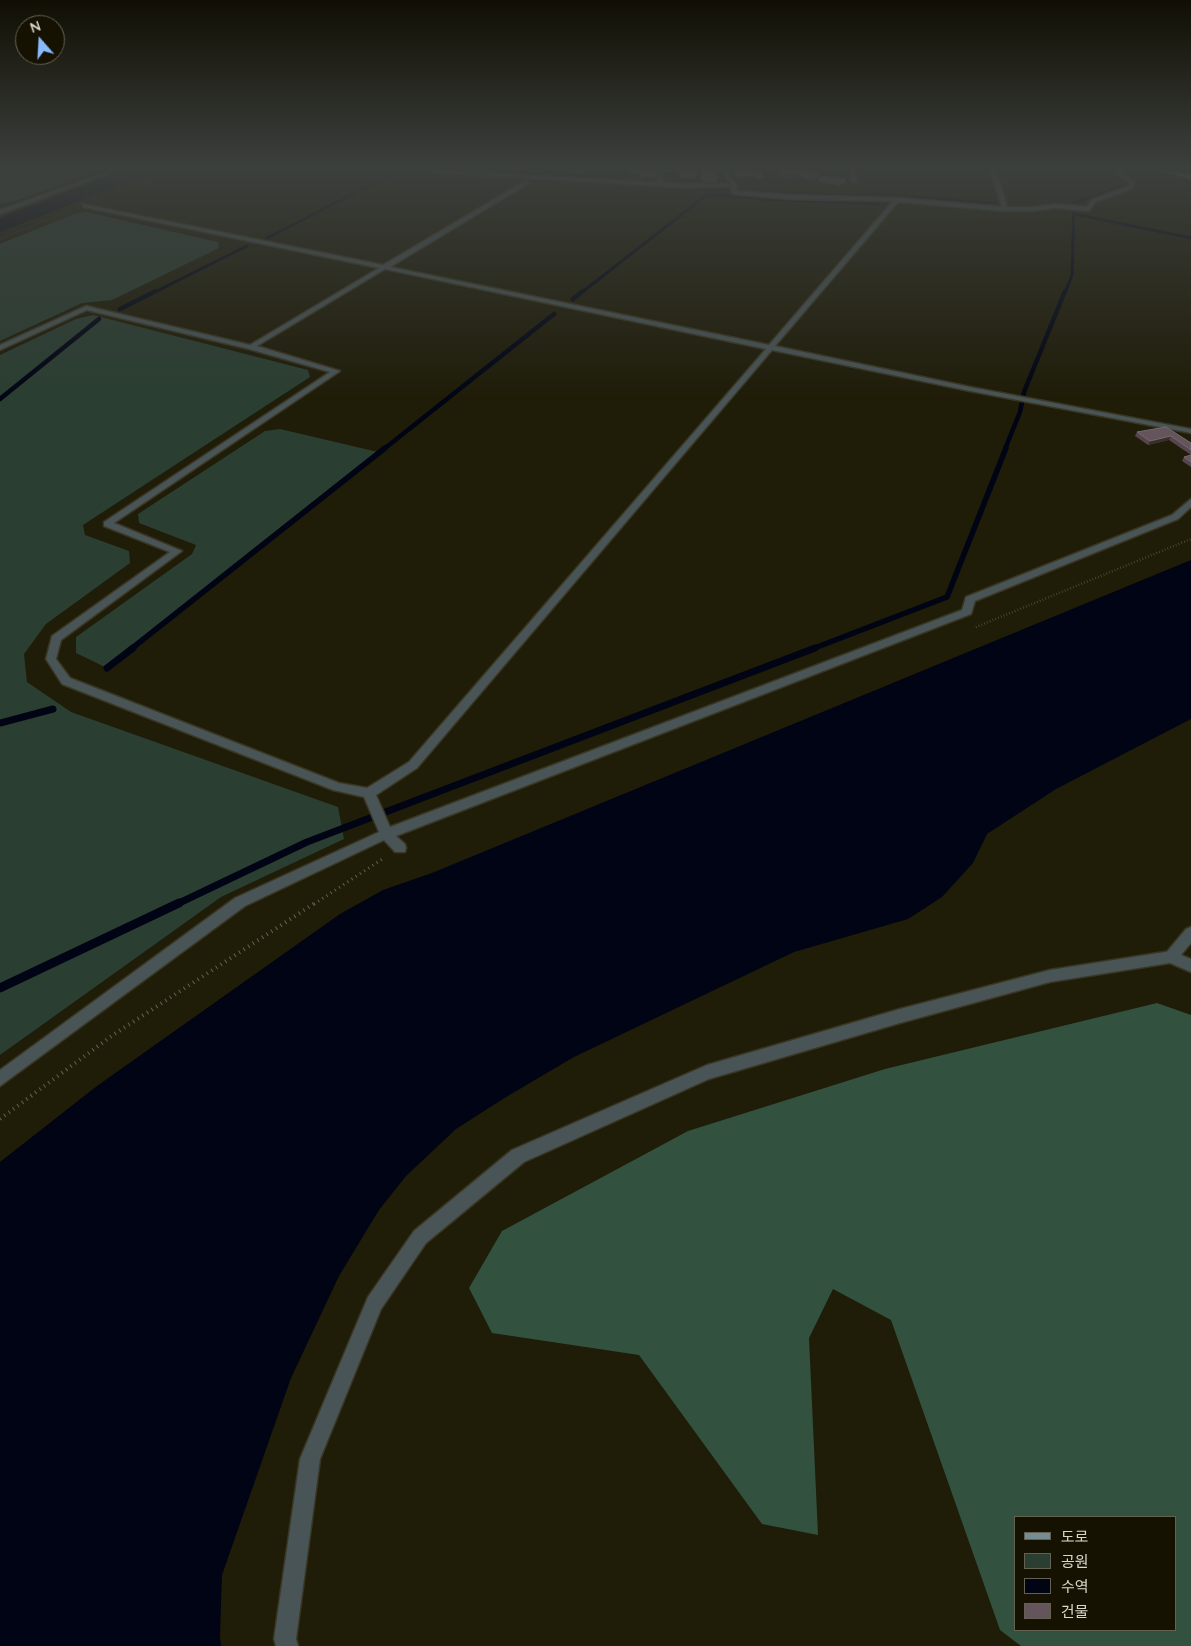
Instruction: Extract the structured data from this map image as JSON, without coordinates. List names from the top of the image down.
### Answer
{
  "legend": [
    "도로",
    "공원",
    "수역",
    "건물"
  ],
  "north": "top"
}
